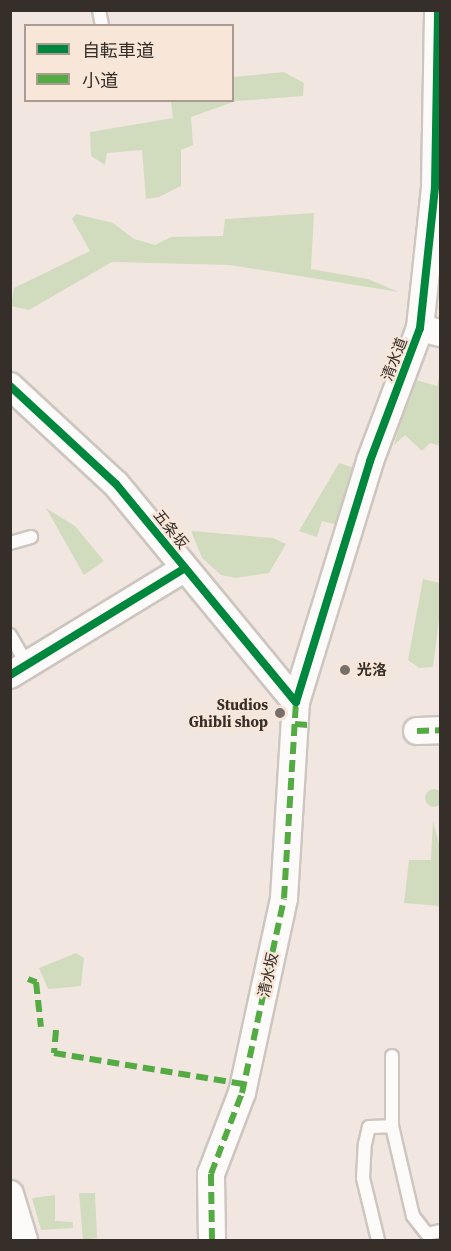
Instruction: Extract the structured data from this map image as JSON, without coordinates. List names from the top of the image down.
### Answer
{
  "streets": {
    "street": ["清水道", "五条坂", "清水坂"]
  },
  "crossings": [
    ["清水道", "五条坂"],
    ["清水道", "清水坂"],
    ["五条坂", "清水坂"]
  ],
  "places": ["光洛", "Studios Ghibli shop"],
  "legend": ["自転車道", "小道"]
}
